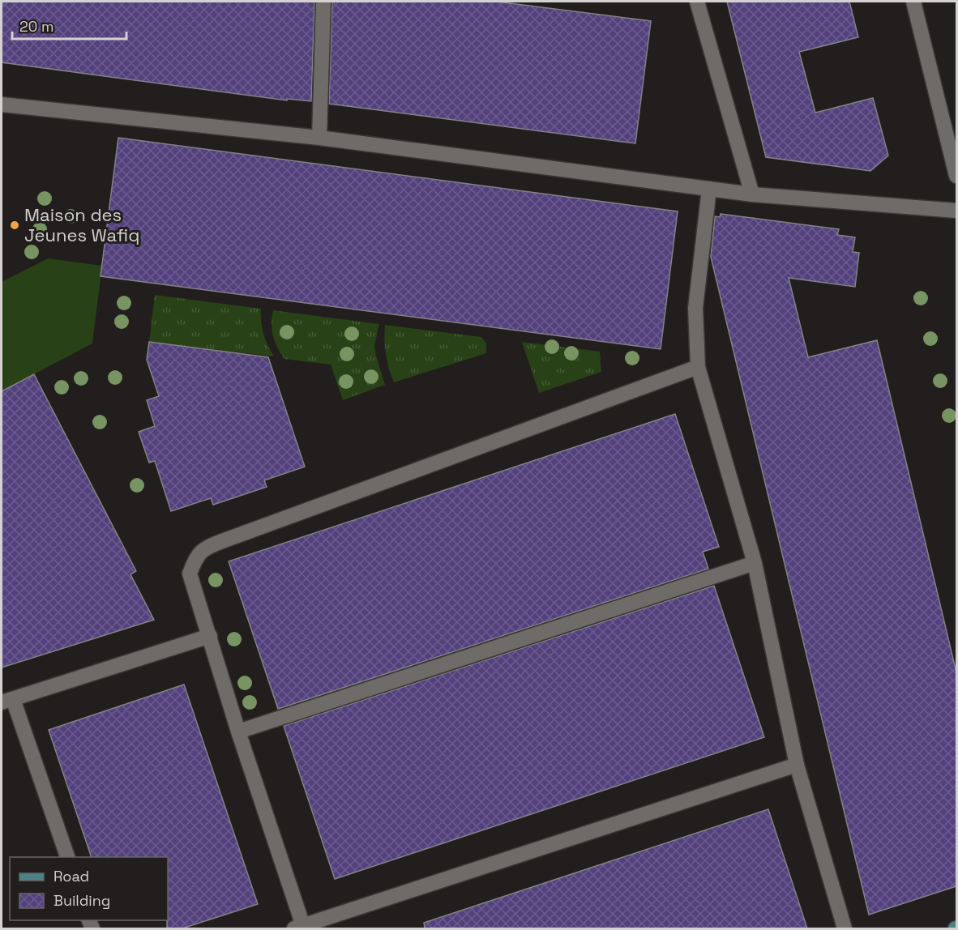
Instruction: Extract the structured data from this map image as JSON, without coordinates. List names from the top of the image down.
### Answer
{
  "places": ["Maison des Jeunes Wafiq"],
  "legend": ["Road", "Building"],
  "scale_bar": "20 m"
}
